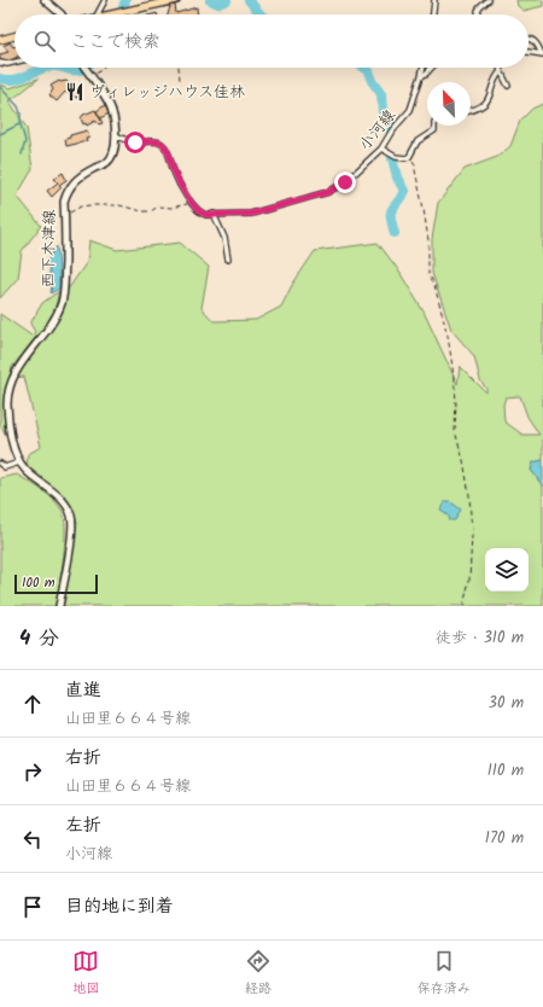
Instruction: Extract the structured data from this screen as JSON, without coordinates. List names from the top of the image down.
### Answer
{
  "streets": {
    "street": ["小河線", "西下木津線"]
  },
  "places": {
    "restaurant": ["ヴィレッジハウス佳林"]
  },
  "scale_bar": "100 m",
  "north": "top left",
  "page": {
    "search": "ここで検索",
    "scale": "100 m",
    "heading": ["4 分", "徒歩 · 310 m"],
    "list": [
      ["直進", "山田里６６４号線", "30 m"],
      ["右折", "山田里６６４号線", "110 m"],
      ["左折", "小河線", "170 m"],
      "目的地に到着"
    ],
    "nav": ["地図", "経路", "保存済み"]
  }
}
